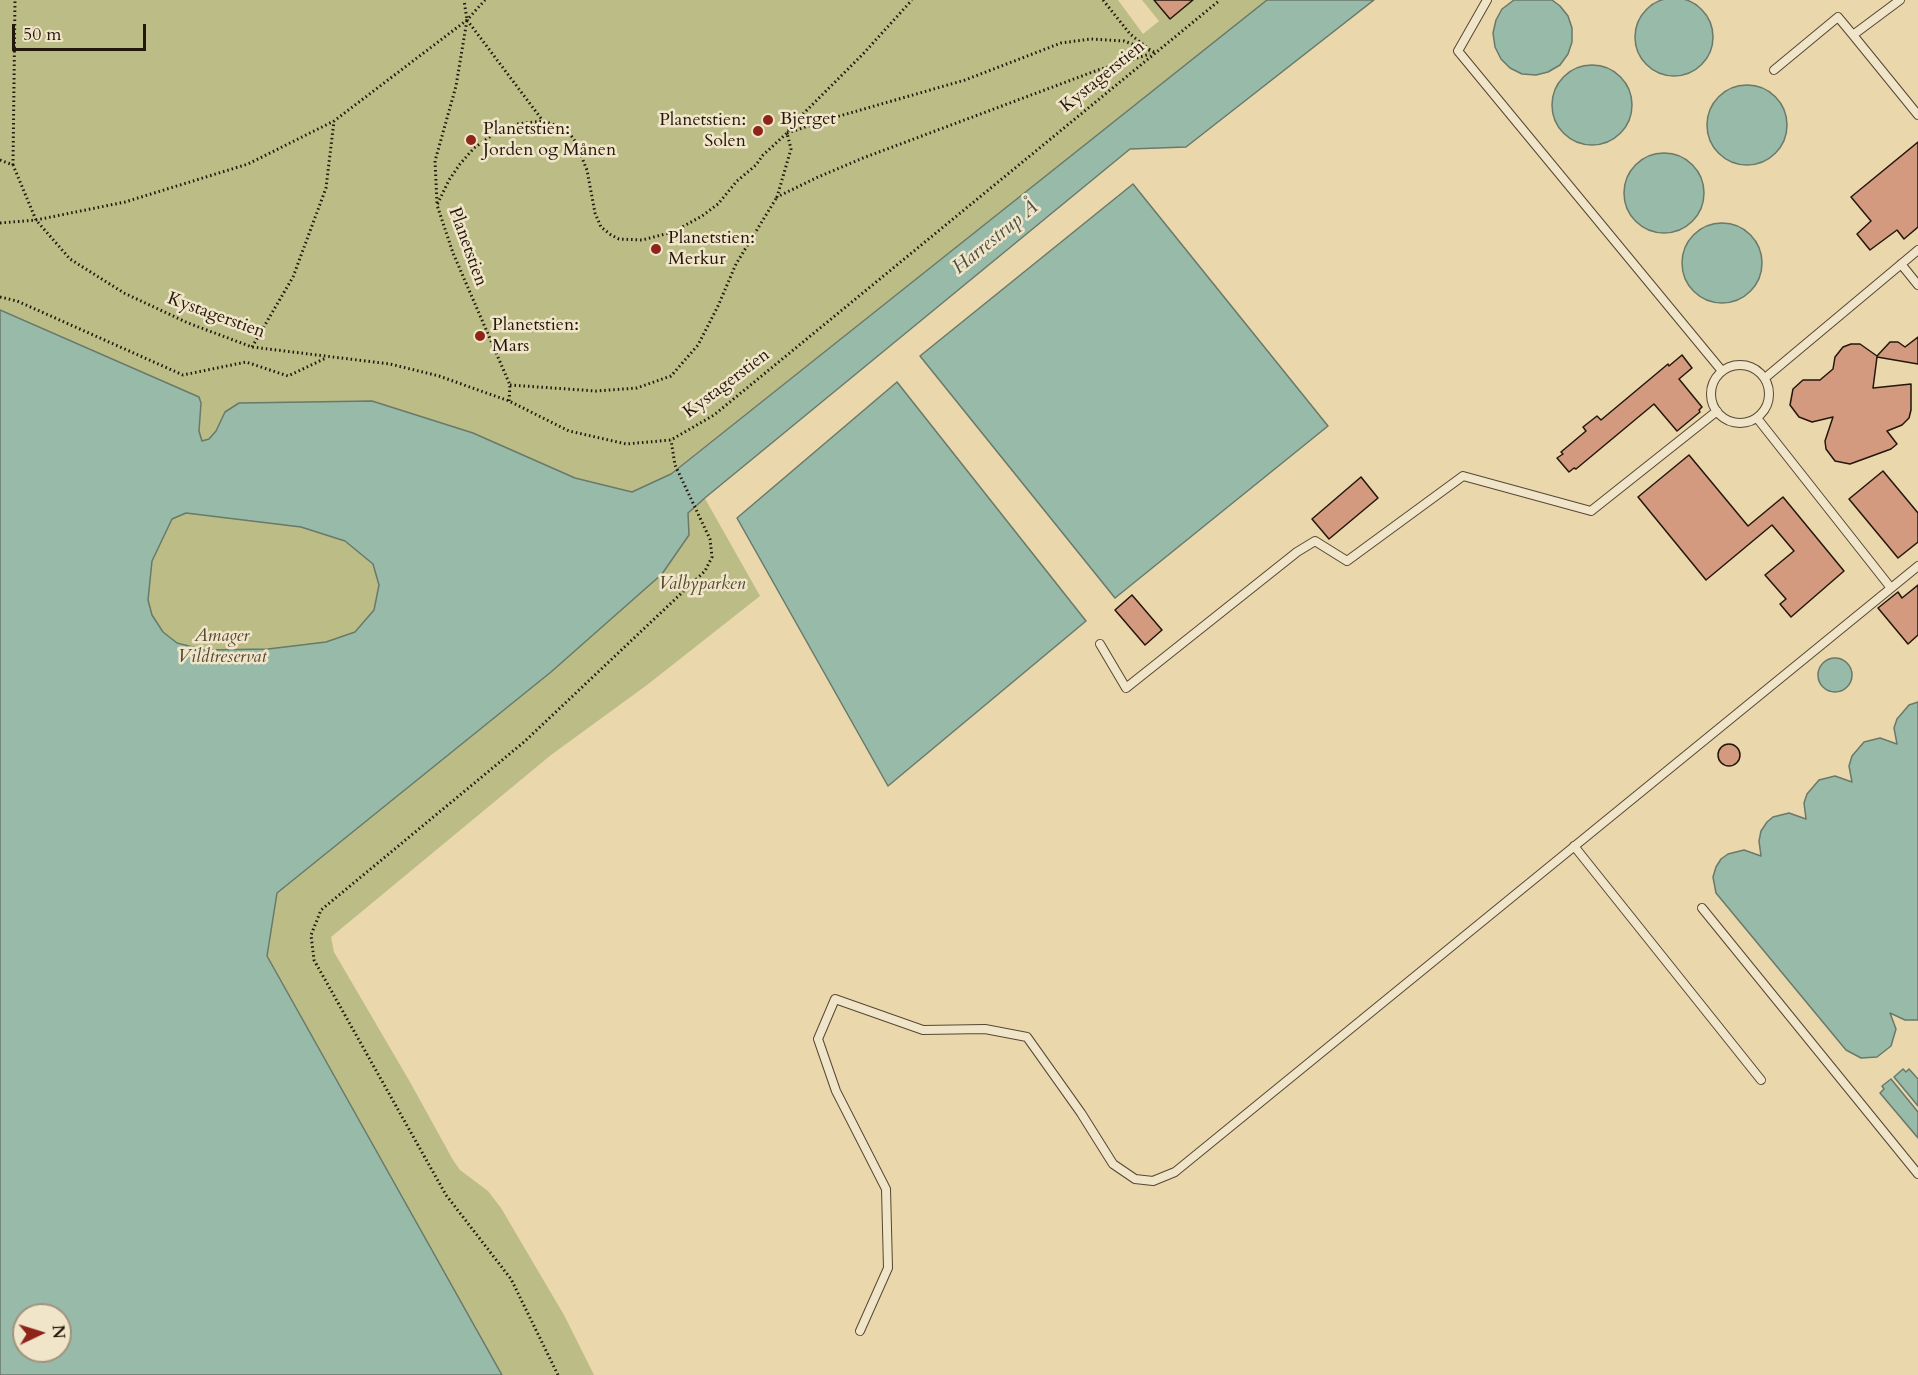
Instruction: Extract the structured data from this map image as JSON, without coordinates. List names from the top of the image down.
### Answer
{
  "streets": {
    "path": ["Kystagerstien", "Planetstien"]
  },
  "crossings": [
    ["Kystagerstien", "Planetstien"]
  ],
  "water": ["Harrestrup Å"],
  "parks": ["Valbyparken", "Amager Vildtreservat"],
  "places": [
    "Bjerget",
    "Planetstien: Solen",
    "Planetstien: Jorden og Månen",
    "Planetstien: Merkur",
    "Planetstien: Mars"
  ],
  "scale_bar": "50 m",
  "north": "right"
}
